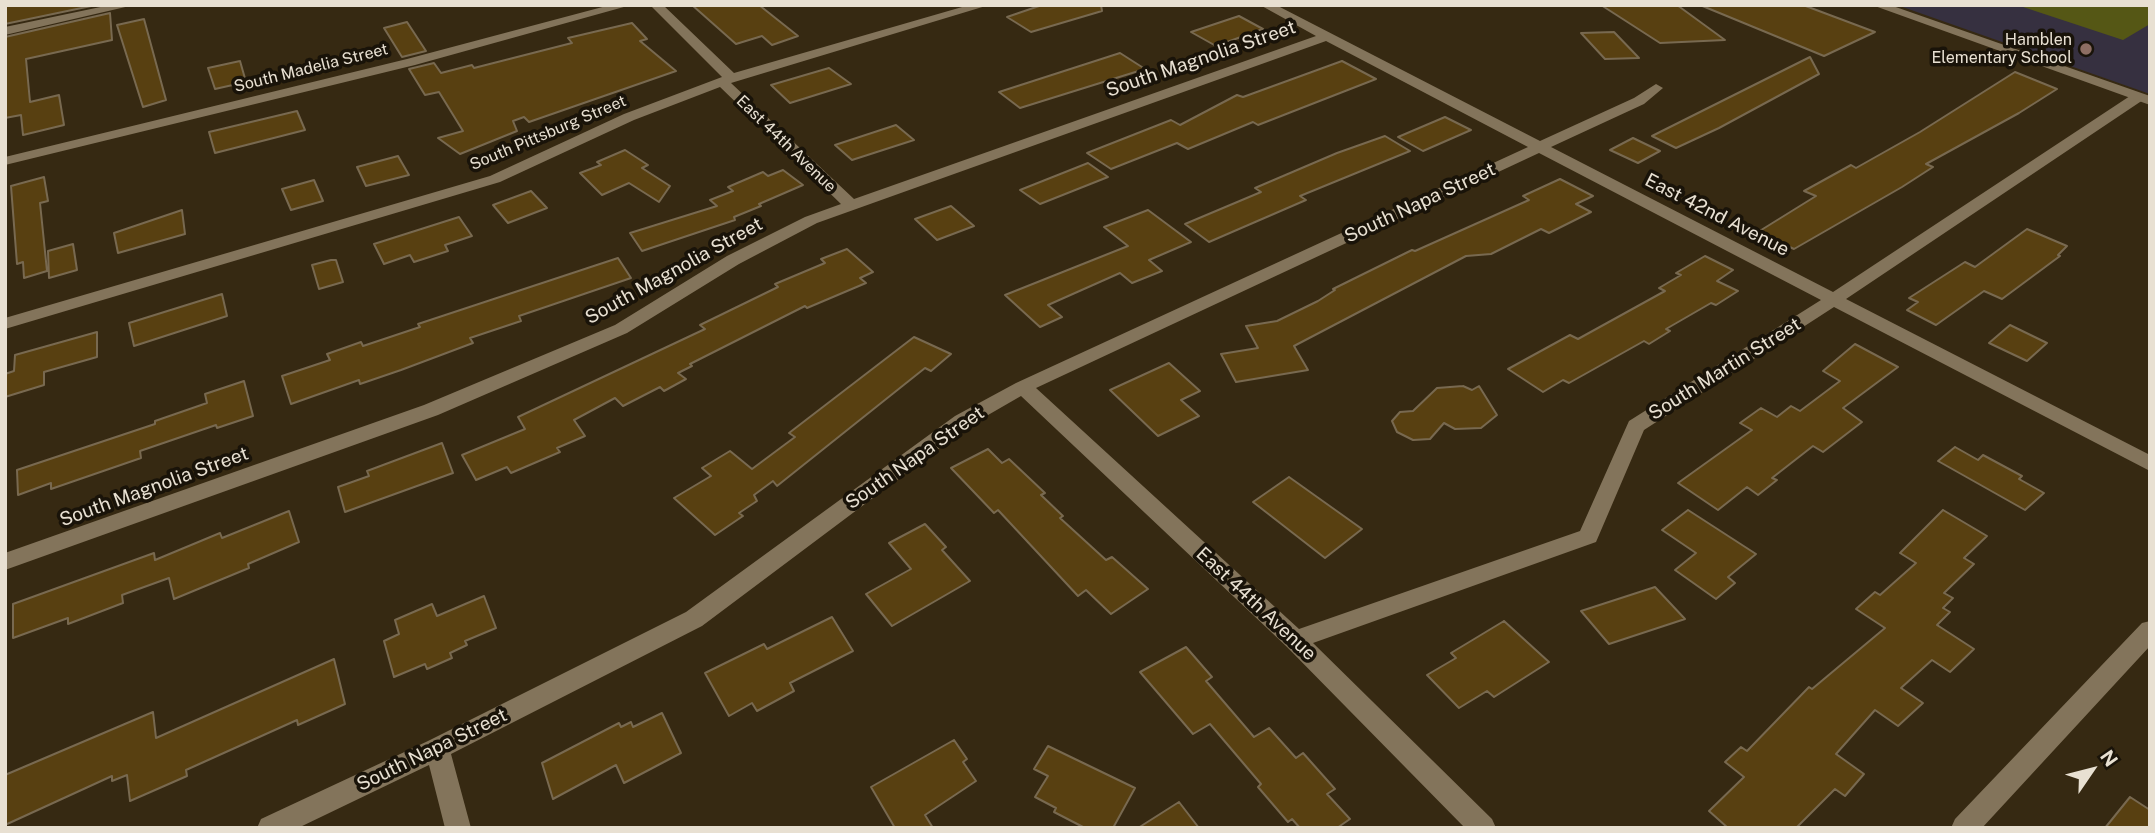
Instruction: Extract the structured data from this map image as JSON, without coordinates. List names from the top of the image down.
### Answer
{
  "streets": {
    "street": [
      "South Magnolia Street",
      "South Madelia Street",
      "South Pittsburg Street",
      "East 44th Avenue",
      "South Napa Street",
      "East 42nd Avenue",
      "South Martin Street"
    ]
  },
  "crossings": [
    ["South Magnolia Street", "East 44th Avenue"],
    ["South Magnolia Street", "East 42nd Avenue"],
    ["South Pittsburg Street", "East 44th Avenue"],
    ["East 44th Avenue", "South Napa Street"],
    ["East 44th Avenue", "South Martin Street"],
    ["South Napa Street", "East 42nd Avenue"],
    ["East 42nd Avenue", "South Martin Street"]
  ],
  "places": ["Hamblen Elementary School"],
  "north": "top right"
}
